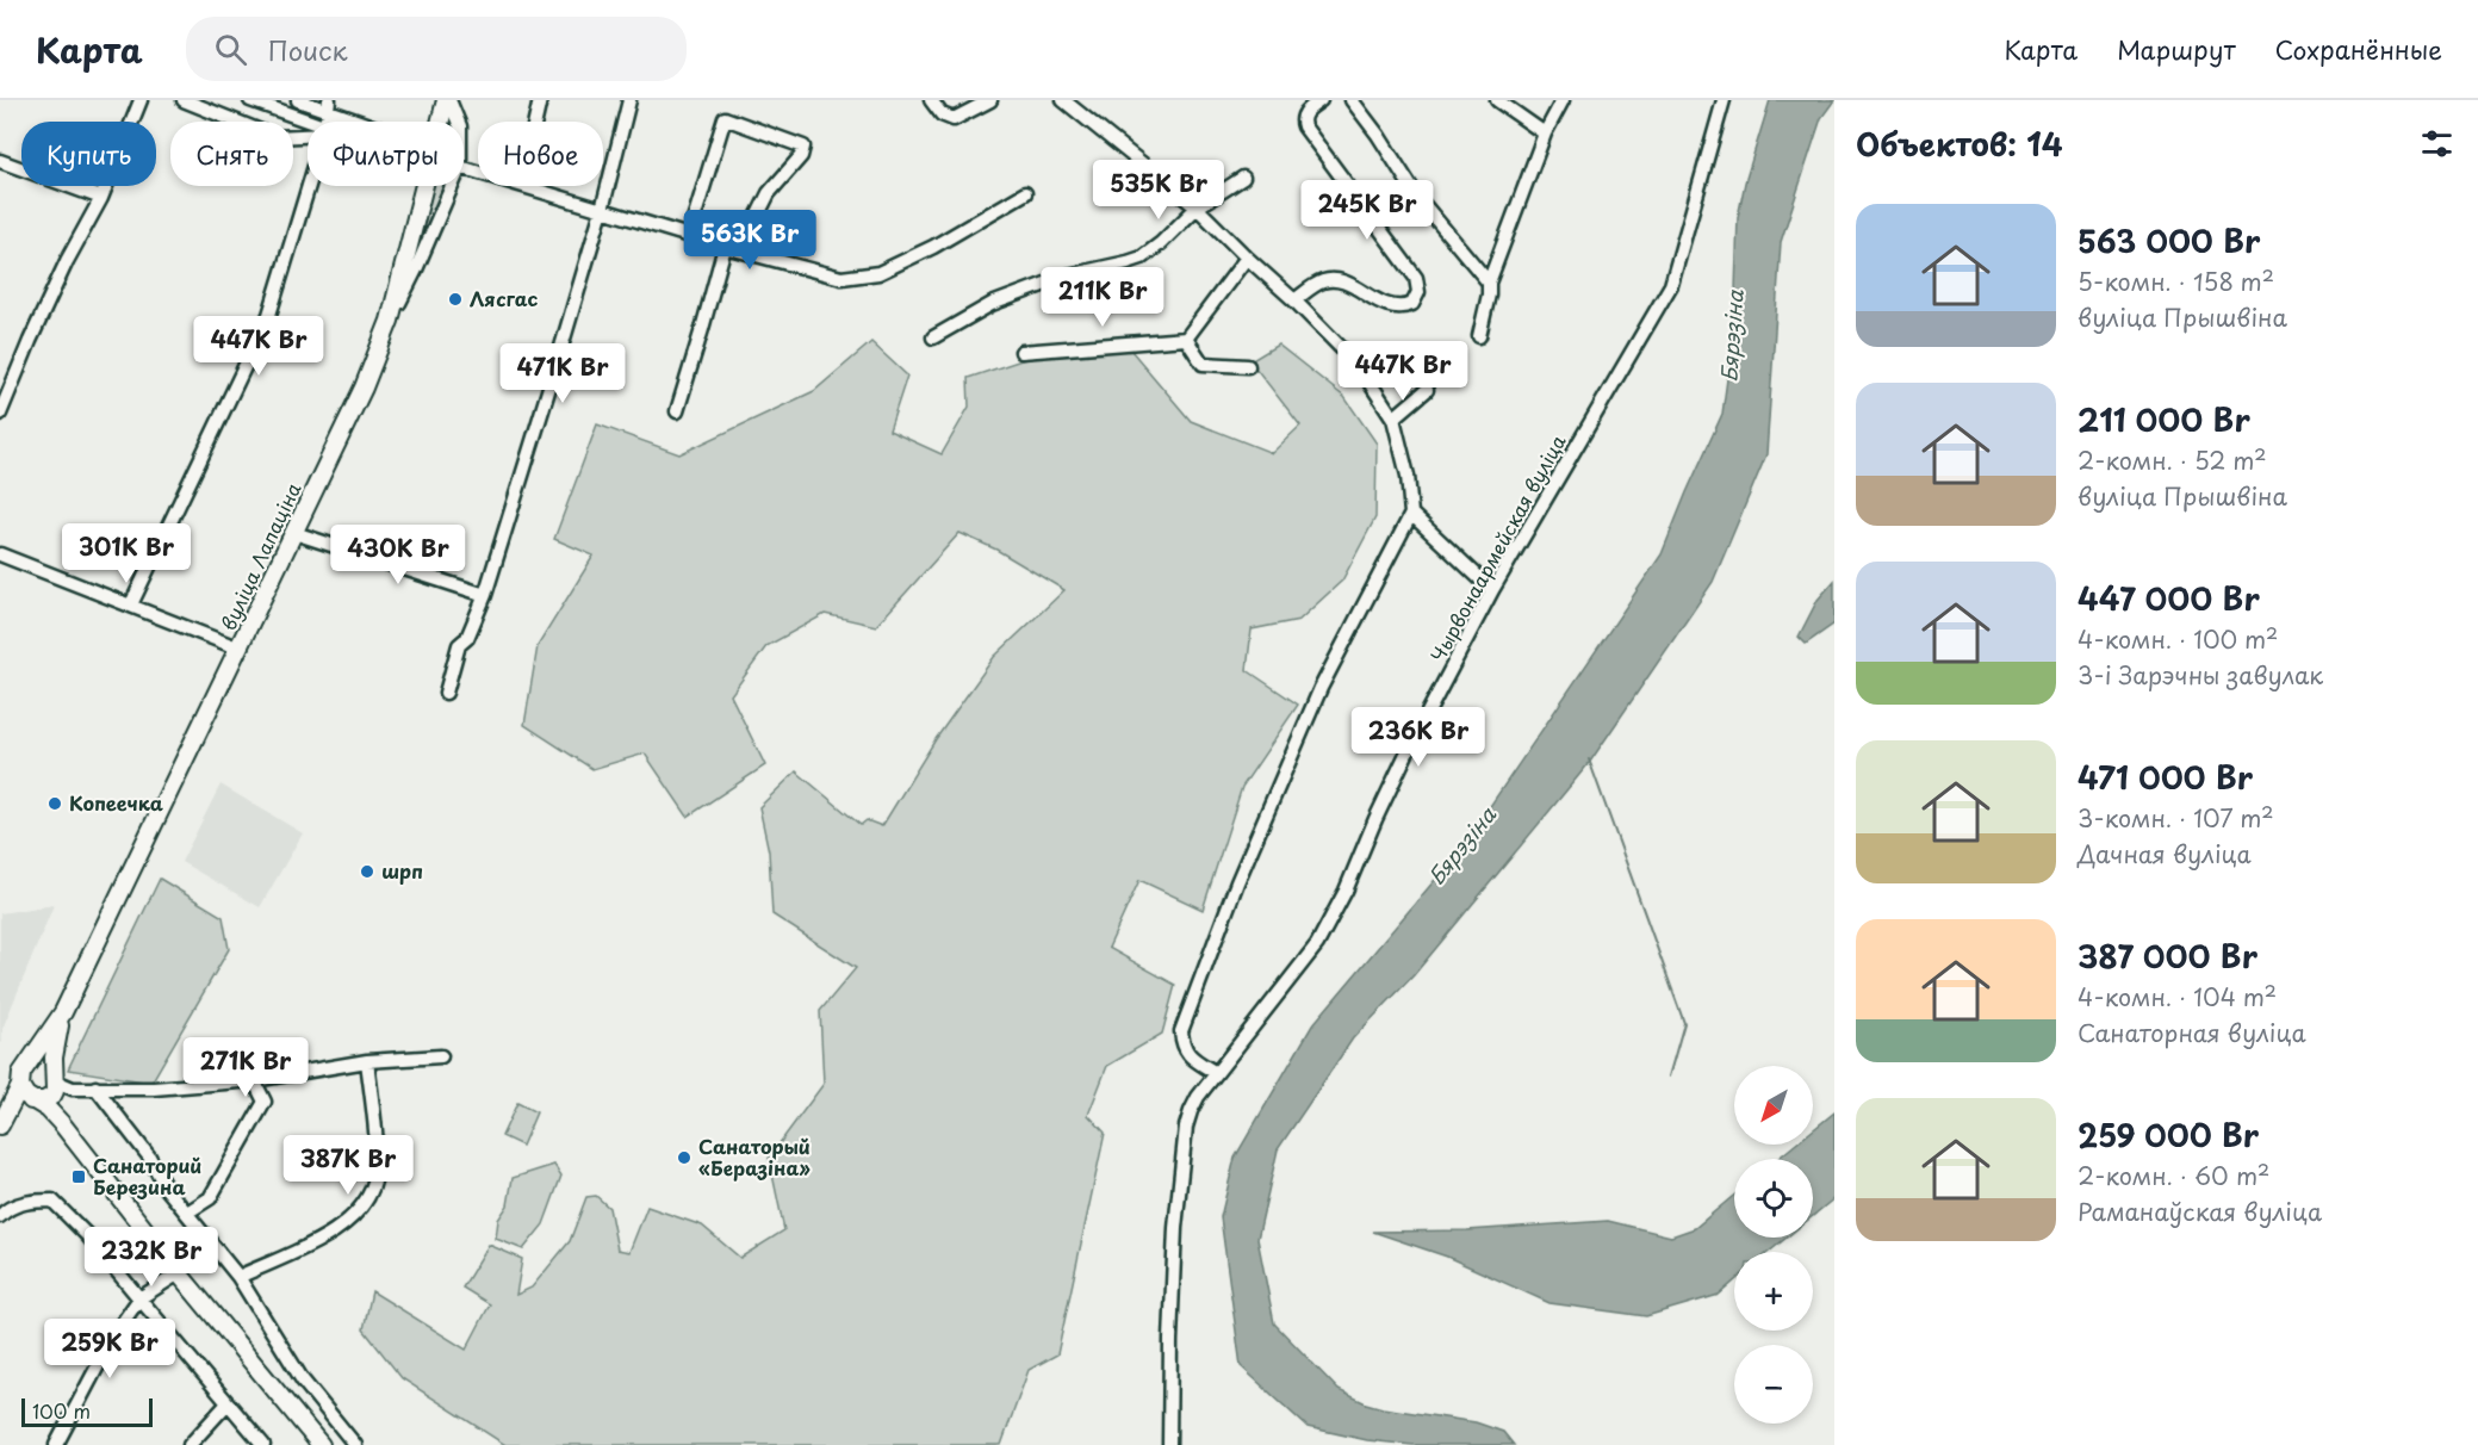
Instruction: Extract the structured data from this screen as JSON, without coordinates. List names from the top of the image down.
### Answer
{
  "streets": {
    "main road": ["вуліца Лапаціна"],
    "street": ["Чырвонаармейская вуліца"]
  },
  "water": ["Бярэзіна"],
  "places": {
    "other": [
      "Лясгас",
      "Копеечка",
      "шрп",
      "Санаторый «Беразіна»"
    ],
    "transit": ["Санаторий Березина"]
  },
  "scale_bar": "100 m",
  "north": "bottom left",
  "page": {
    "header": "Карта",
    "search": "Поиск",
    "nav": ["Карта", "Маршрут", "Сохранённые"],
    "heading": "Объектов: 14",
    "chip": [
      "Купить",
      "Снять",
      "Фильтры",
      "Новое"
    ],
    "price": [
      "535K Br",
      "245K Br",
      "563K Br",
      "211K Br",
      "447K Br",
      "447K Br",
      "471K Br",
      "301K Br",
      "430K Br",
      "236K Br",
      "271K Br",
      "387K Br",
      "232K Br",
      "259K Br"
    ],
    "list": [
      {
        "name": "563 000 Br",
        "note": "5-комн. · 158 m² · вуліца Прышвіна"
      },
      {
        "name": "211 000 Br",
        "note": "2-комн. · 52 m² · вуліца Прышвіна"
      },
      {
        "name": "447 000 Br",
        "note": "4-комн. · 100 m² · 3-і Зарэчны завулак"
      },
      {
        "name": "471 000 Br",
        "note": "3-комн. · 107 m² · Дачная вуліца"
      },
      {
        "name": "387 000 Br",
        "note": "4-комн. · 104 m² · Санаторная вуліца"
      },
      {
        "name": "259 000 Br",
        "note": "2-комн. · 60 m² · Раманаўская вуліца"
      }
    ],
    "map_buttons": ["+", "−"],
    "scale": "100 m"
  }
}
